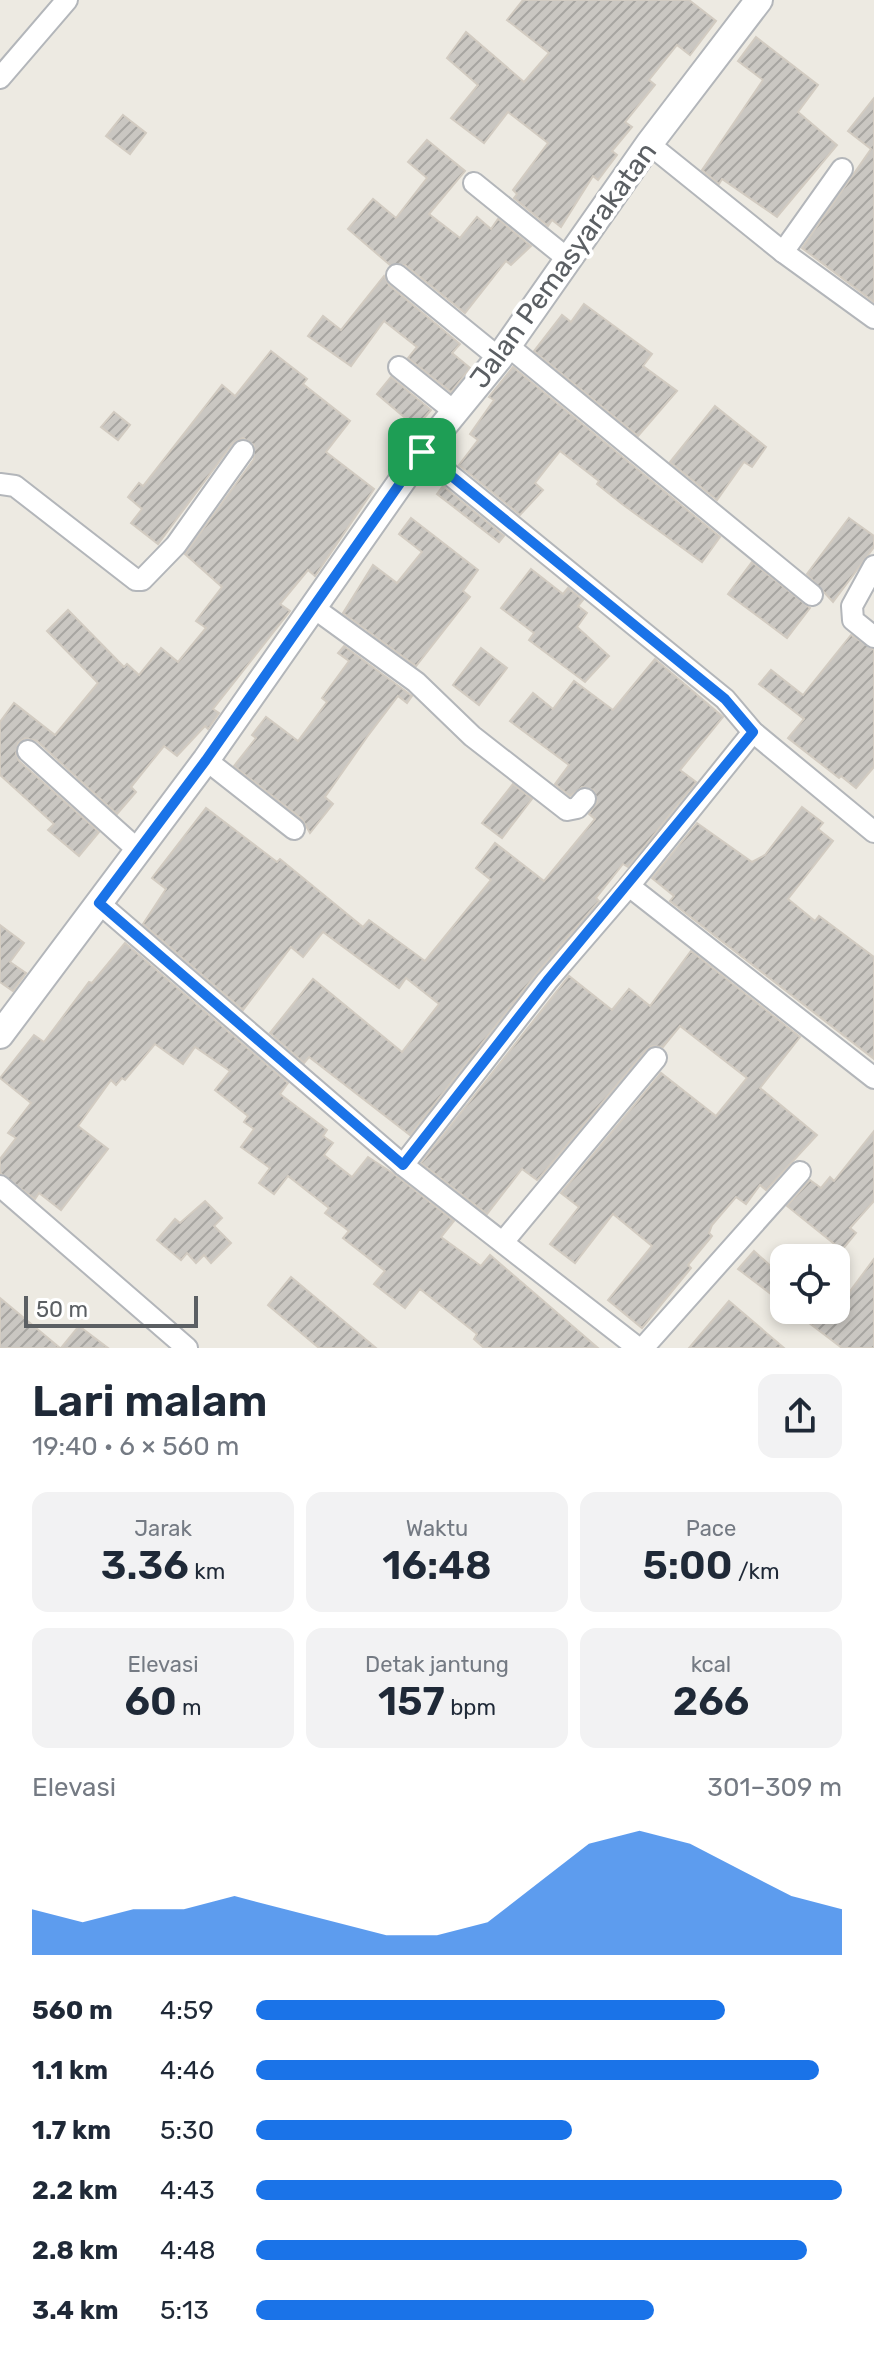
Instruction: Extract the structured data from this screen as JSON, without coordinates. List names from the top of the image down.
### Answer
{
  "streets": {
    "street": ["Jalan Pemasyarakatan"]
  },
  "scale_bar": "50 m",
  "page": {
    "scale": "50 m",
    "heading": ["Lari malam", "19:40 · 6 × 560 m"],
    "stats": [
      ["Jarak", "3.36 km"],
      ["Waktu", "16:48"],
      ["Pace", "5:00 /km"],
      ["Elevasi", "60 m"],
      ["Detak jantung", "157 bpm"],
      ["kcal", "266"]
    ],
    "chart": ["Elevasi", "301–309 m"],
    "list": [
      {
        "name": "560 m",
        "note": "4:59"
      },
      {
        "name": "1.1 km",
        "note": "4:46"
      },
      {
        "name": "1.7 km",
        "note": "5:30"
      },
      {
        "name": "2.2 km",
        "note": "4:43"
      },
      {
        "name": "2.8 km",
        "note": "4:48"
      },
      {
        "name": "3.4 km",
        "note": "5:13"
      }
    ]
  }
}
